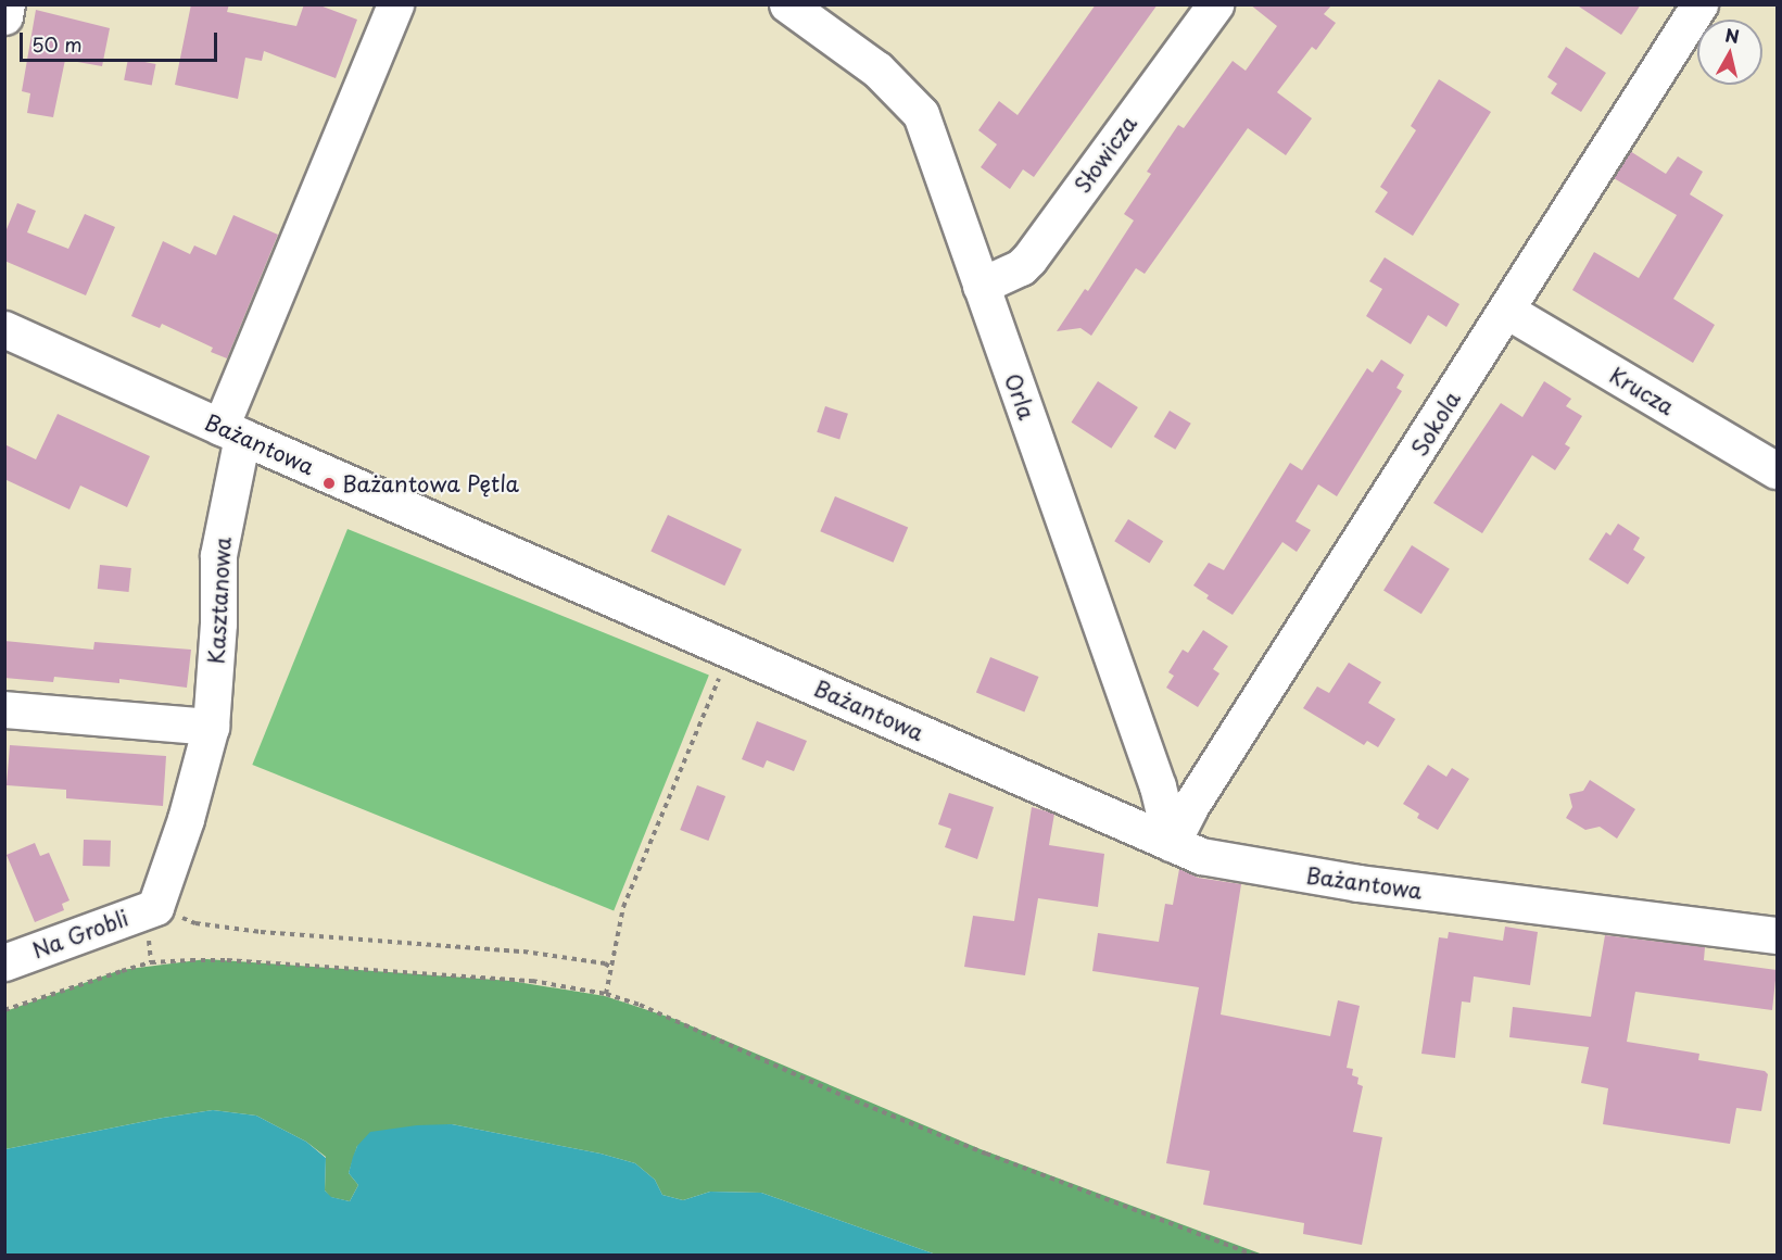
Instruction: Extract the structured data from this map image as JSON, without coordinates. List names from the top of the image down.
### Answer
{
  "streets": {
    "street": [
      "Słowicza",
      "Krucza",
      "Orla",
      "Sokola",
      "Bażantowa",
      "Kasztanowa",
      "Na Grobli"
    ]
  },
  "crossings": [
    ["Słowicza", "Orla"],
    ["Krucza", "Sokola"],
    ["Orla", "Sokola"],
    ["Orla", "Bażantowa"],
    ["Sokola", "Bażantowa"],
    ["Bażantowa", "Kasztanowa"],
    ["Kasztanowa", "Na Grobli"]
  ],
  "places": ["Bażantowa Pętla"],
  "scale_bar": "50 m",
  "north": "top"
}
